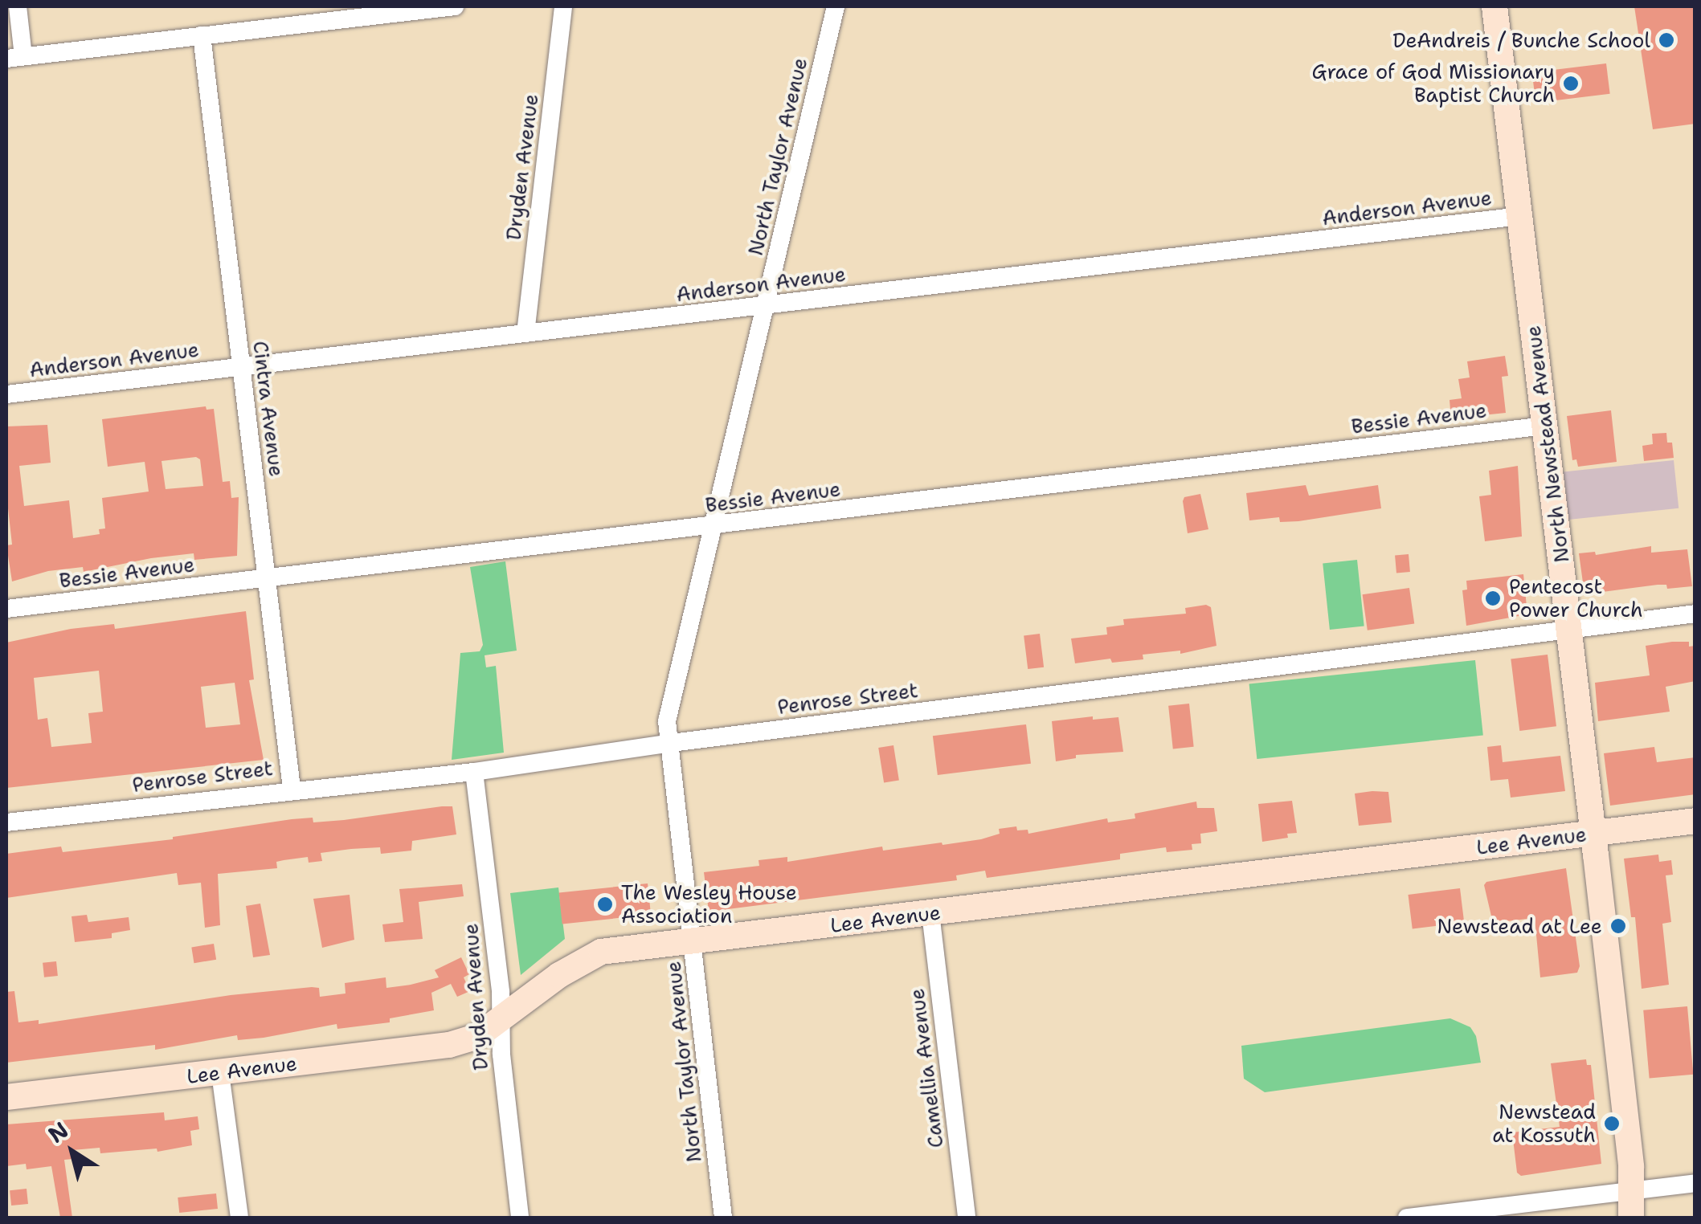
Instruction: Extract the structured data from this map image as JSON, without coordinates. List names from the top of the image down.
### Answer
{
  "streets": {
    "street": [
      "North Taylor Avenue",
      "Dryden Avenue",
      "Anderson Avenue",
      "Cintra Avenue",
      "Bessie Avenue",
      "North Newstead Avenue",
      "Penrose Street",
      "Lee Avenue",
      "Camellia Avenue"
    ]
  },
  "crossings": [
    ["North Taylor Avenue", "Anderson Avenue"],
    ["North Taylor Avenue", "Bessie Avenue"],
    ["North Taylor Avenue", "Penrose Street"],
    ["North Taylor Avenue", "Lee Avenue"],
    ["Dryden Avenue", "Anderson Avenue"],
    ["Dryden Avenue", "Penrose Street"],
    ["Dryden Avenue", "Lee Avenue"],
    ["Anderson Avenue", "Cintra Avenue"],
    ["Anderson Avenue", "North Newstead Avenue"],
    ["Cintra Avenue", "Bessie Avenue"],
    ["Cintra Avenue", "Penrose Street"],
    ["Bessie Avenue", "North Newstead Avenue"],
    ["North Newstead Avenue", "Penrose Street"],
    ["North Newstead Avenue", "Lee Avenue"],
    ["Lee Avenue", "Camellia Avenue"]
  ],
  "places": [
    "DeAndreis / Bunche School",
    "Grace of God Missionary Baptist Church",
    "Pentecost Power Church",
    "The Wesley House Association",
    "Newstead at Lee",
    "Newstead at Kossuth"
  ],
  "north": "top left"
}
